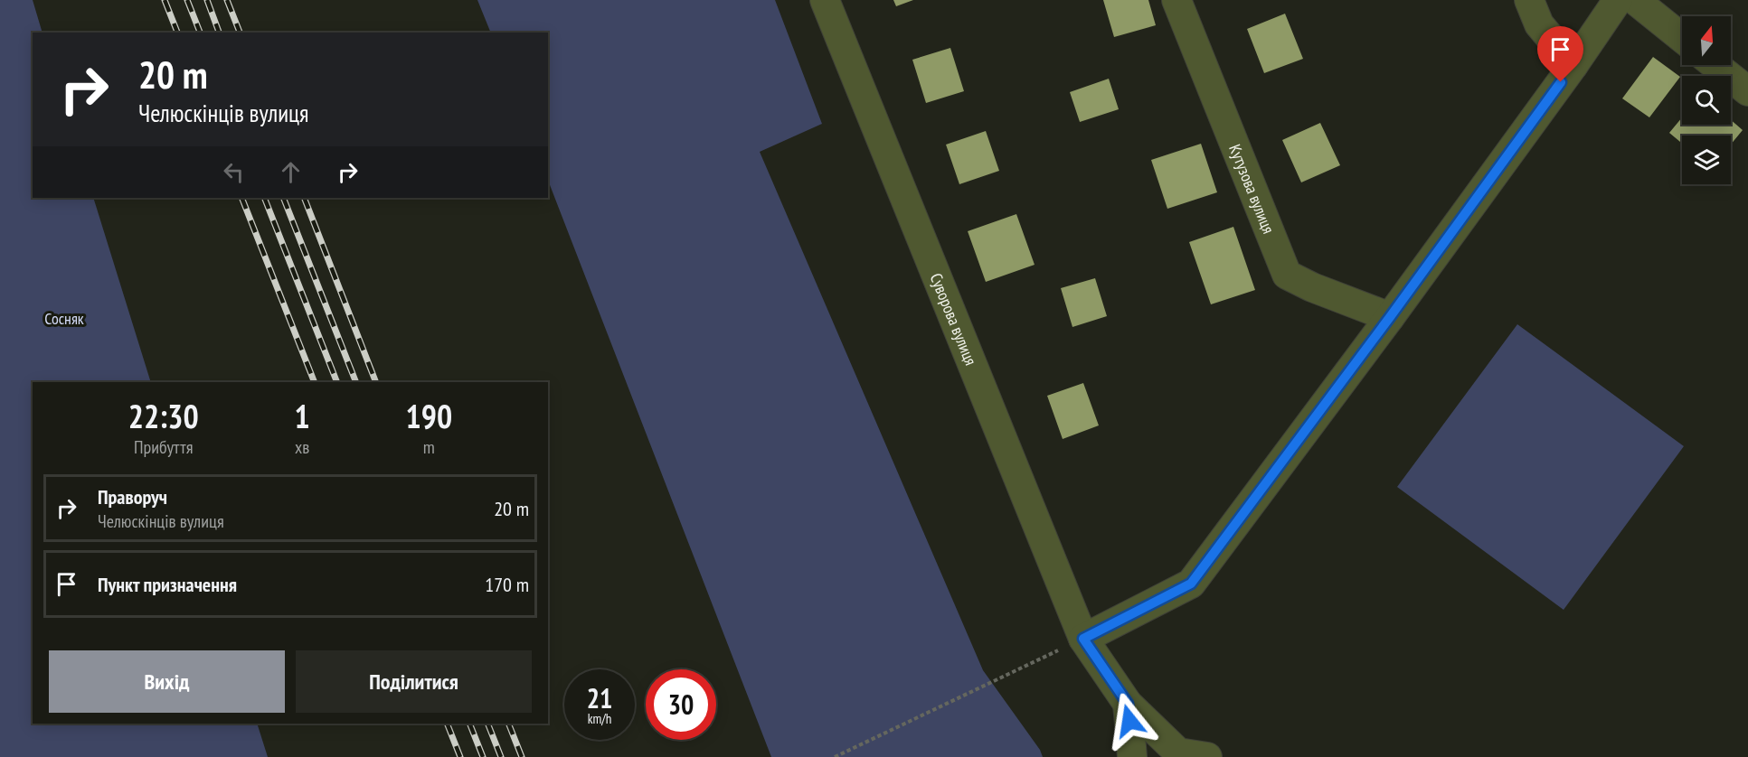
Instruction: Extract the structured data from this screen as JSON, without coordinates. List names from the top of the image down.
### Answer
{
  "streets": {
    "street": ["Кутузова вулиця", "Суворова вулиця"]
  },
  "parks": ["Сосняк"],
  "north": "top",
  "page": {
    "turn": ["20 m", "Челюскінців вулиця"],
    "eta": [
      "22:30",
      "Прибуття",
      "1",
      "хв",
      "190",
      "m"
    ],
    "list": [
      {
        "name": "Праворуч",
        "note": "Челюскінців вулиця",
        "value": "20 m"
      },
      {
        "name": "Пункт призначення",
        "value": "170 m"
      }
    ],
    "buttons": ["Вихід", "Поділитися"],
    "speed": "21 km/h",
    "limit": "30"
  }
}
